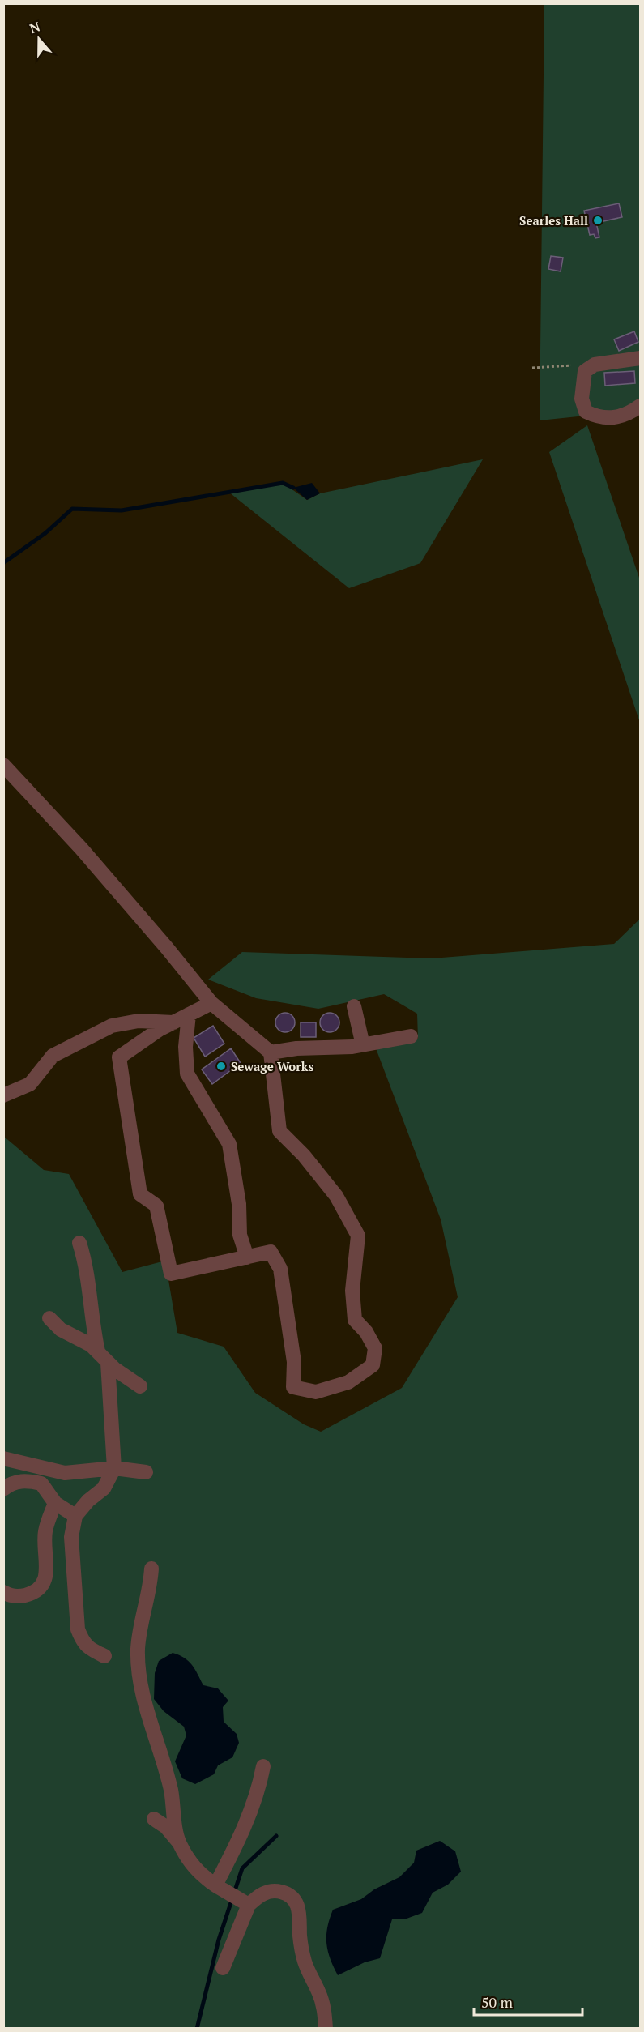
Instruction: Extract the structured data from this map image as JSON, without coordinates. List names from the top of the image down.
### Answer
{
  "places": ["Searles Hall", "Sewage Works"],
  "scale_bar": "50 m",
  "north": "top"
}
